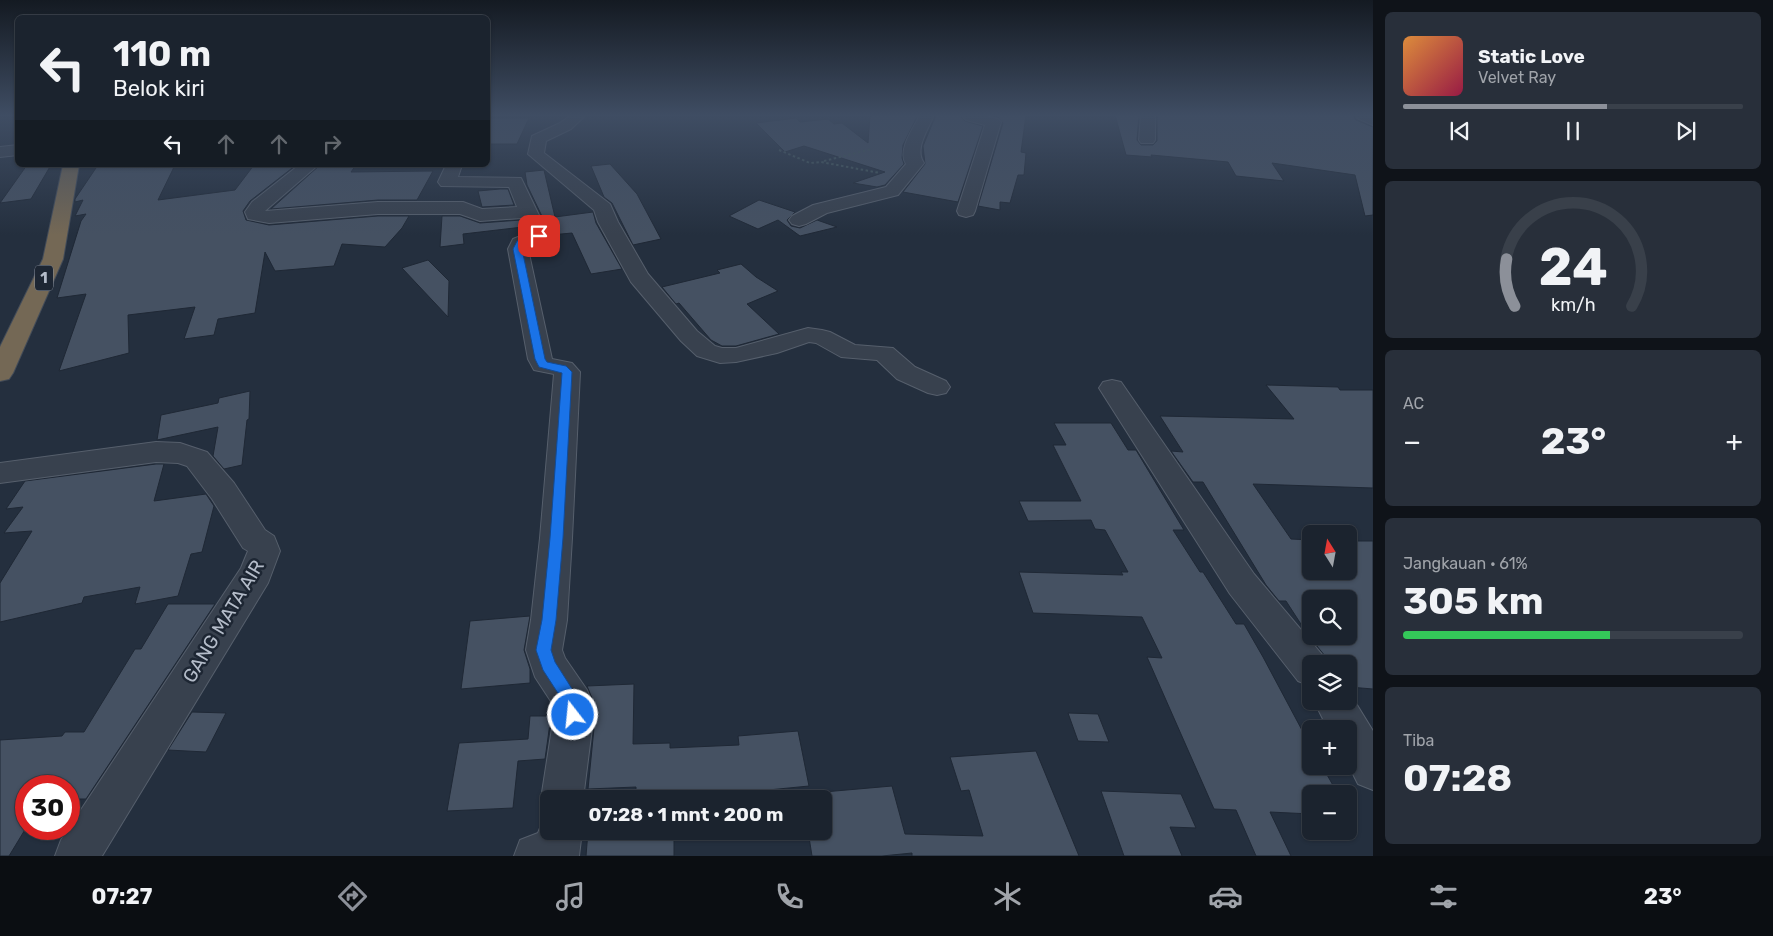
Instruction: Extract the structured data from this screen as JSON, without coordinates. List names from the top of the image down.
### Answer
{
  "streets": {
    "highway": ["1"],
    "street": ["GANG MATA AIR"]
  },
  "north": "top",
  "page": {
    "turn": ["110 m", "Belok kiri"],
    "song": ["Static Love", "Velvet Ray"],
    "tile": [
      "AC",
      ["Jangkauan · 61%", "305 km"],
      ["Tiba", "07:28"]
    ],
    "heat": ["−", "23°", "+"],
    "map_buttons": ["+", "−"],
    "limit": "30",
    "trip": "07:28 · 1 mnt · 200 m",
    "tabs": ["07:27", "23°"],
    "gauge": ["24", "km/h"]
  }
}
